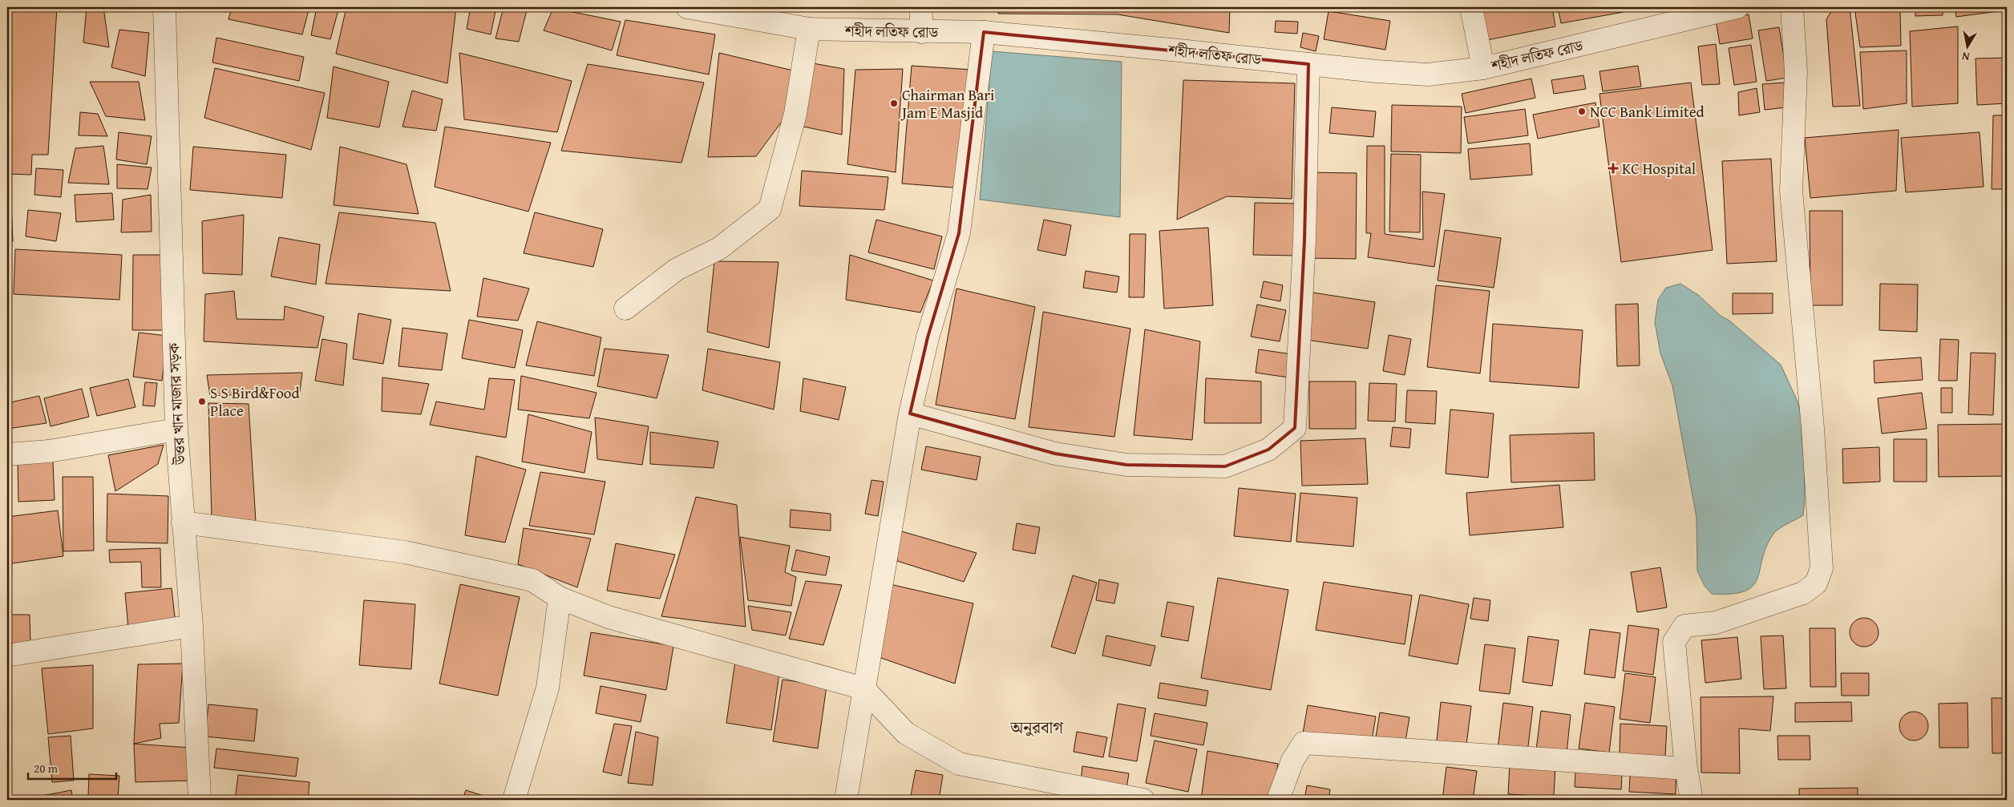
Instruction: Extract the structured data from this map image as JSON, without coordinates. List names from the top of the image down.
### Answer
{
  "streets": {
    "street": ["শহীদ লতিফ রোড", "উত্তর খান মাজার সড়ক"]
  },
  "districts": ["অনুরবাগ"],
  "places": {
    "other": ["Chairman Bari Jam E Masjid", "NCC Bank Limited", "S S Bird&Food Place"],
    "health": ["KC Hospital"]
  },
  "scale_bar": "20 m",
  "north": "bottom"
}
